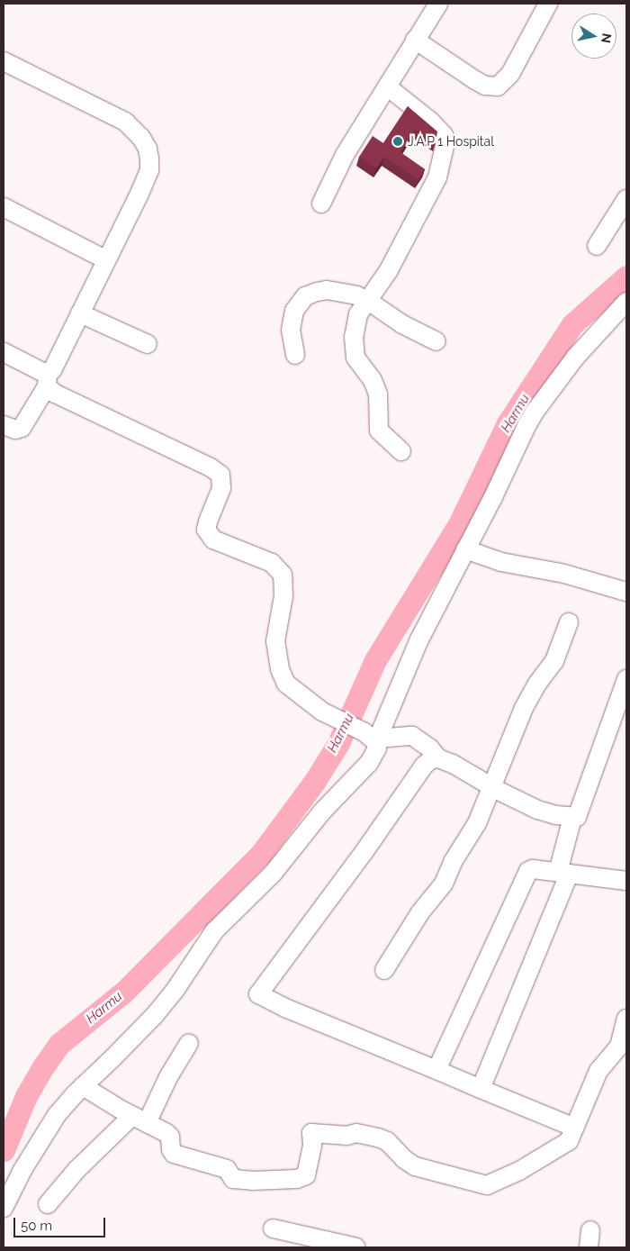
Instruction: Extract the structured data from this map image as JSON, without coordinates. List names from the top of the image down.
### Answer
{
  "water": ["Harmu"],
  "places": ["J.A.P 1 Hospital"],
  "scale_bar": "50 m",
  "north": "right"
}
